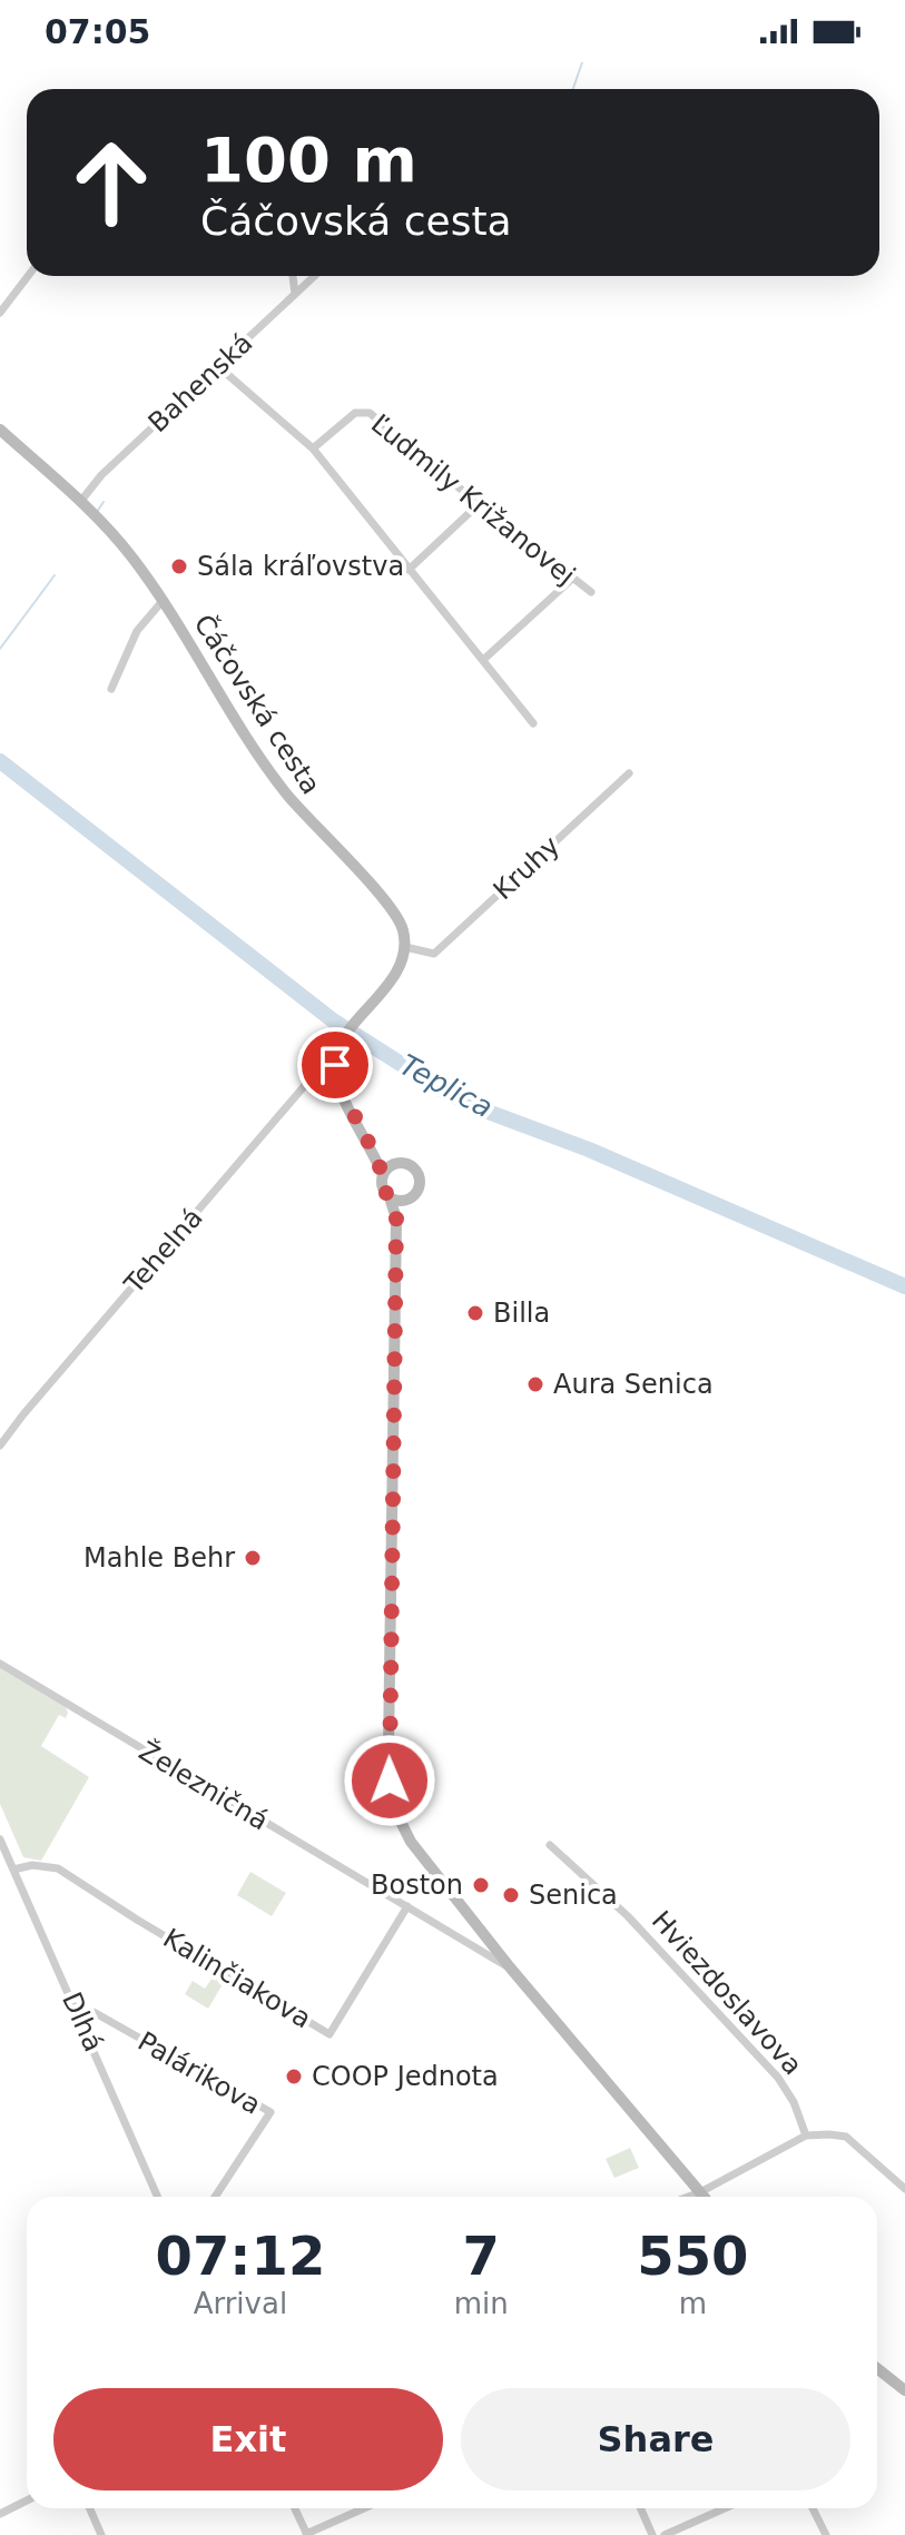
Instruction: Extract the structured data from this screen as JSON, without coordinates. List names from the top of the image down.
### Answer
{
  "streets": {
    "main road": ["Čáčovská cesta"],
    "street": [
      "Bahenská",
      "Ľudmily Križanovej",
      "Kruhy",
      "Tehelná",
      "Železničná",
      "Kalinčiakova",
      "Hviezdoslavova",
      "Dlhá",
      "Palárikova"
    ]
  },
  "crossings": [
    ["Bahenská", "Čáčovská cesta"],
    ["Čáčovská cesta", "Kruhy"],
    ["Železničná", "Kalinčiakova"],
    ["Kalinčiakova", "Dlhá"],
    ["Dlhá", "Palárikova"]
  ],
  "water": ["Teplica"],
  "places": [
    "Sála kráľovstva",
    "Billa",
    "Aura Senica",
    "Mahle Behr",
    "Boston",
    "Senica",
    "COOP Jednota"
  ],
  "page": {
    "status": "07:05",
    "turn": ["100 m", "Čáčovská cesta"],
    "eta": [
      "07:12",
      "Arrival",
      "7",
      "min",
      "550",
      "m"
    ],
    "buttons": ["Exit", "Share"]
  }
}
